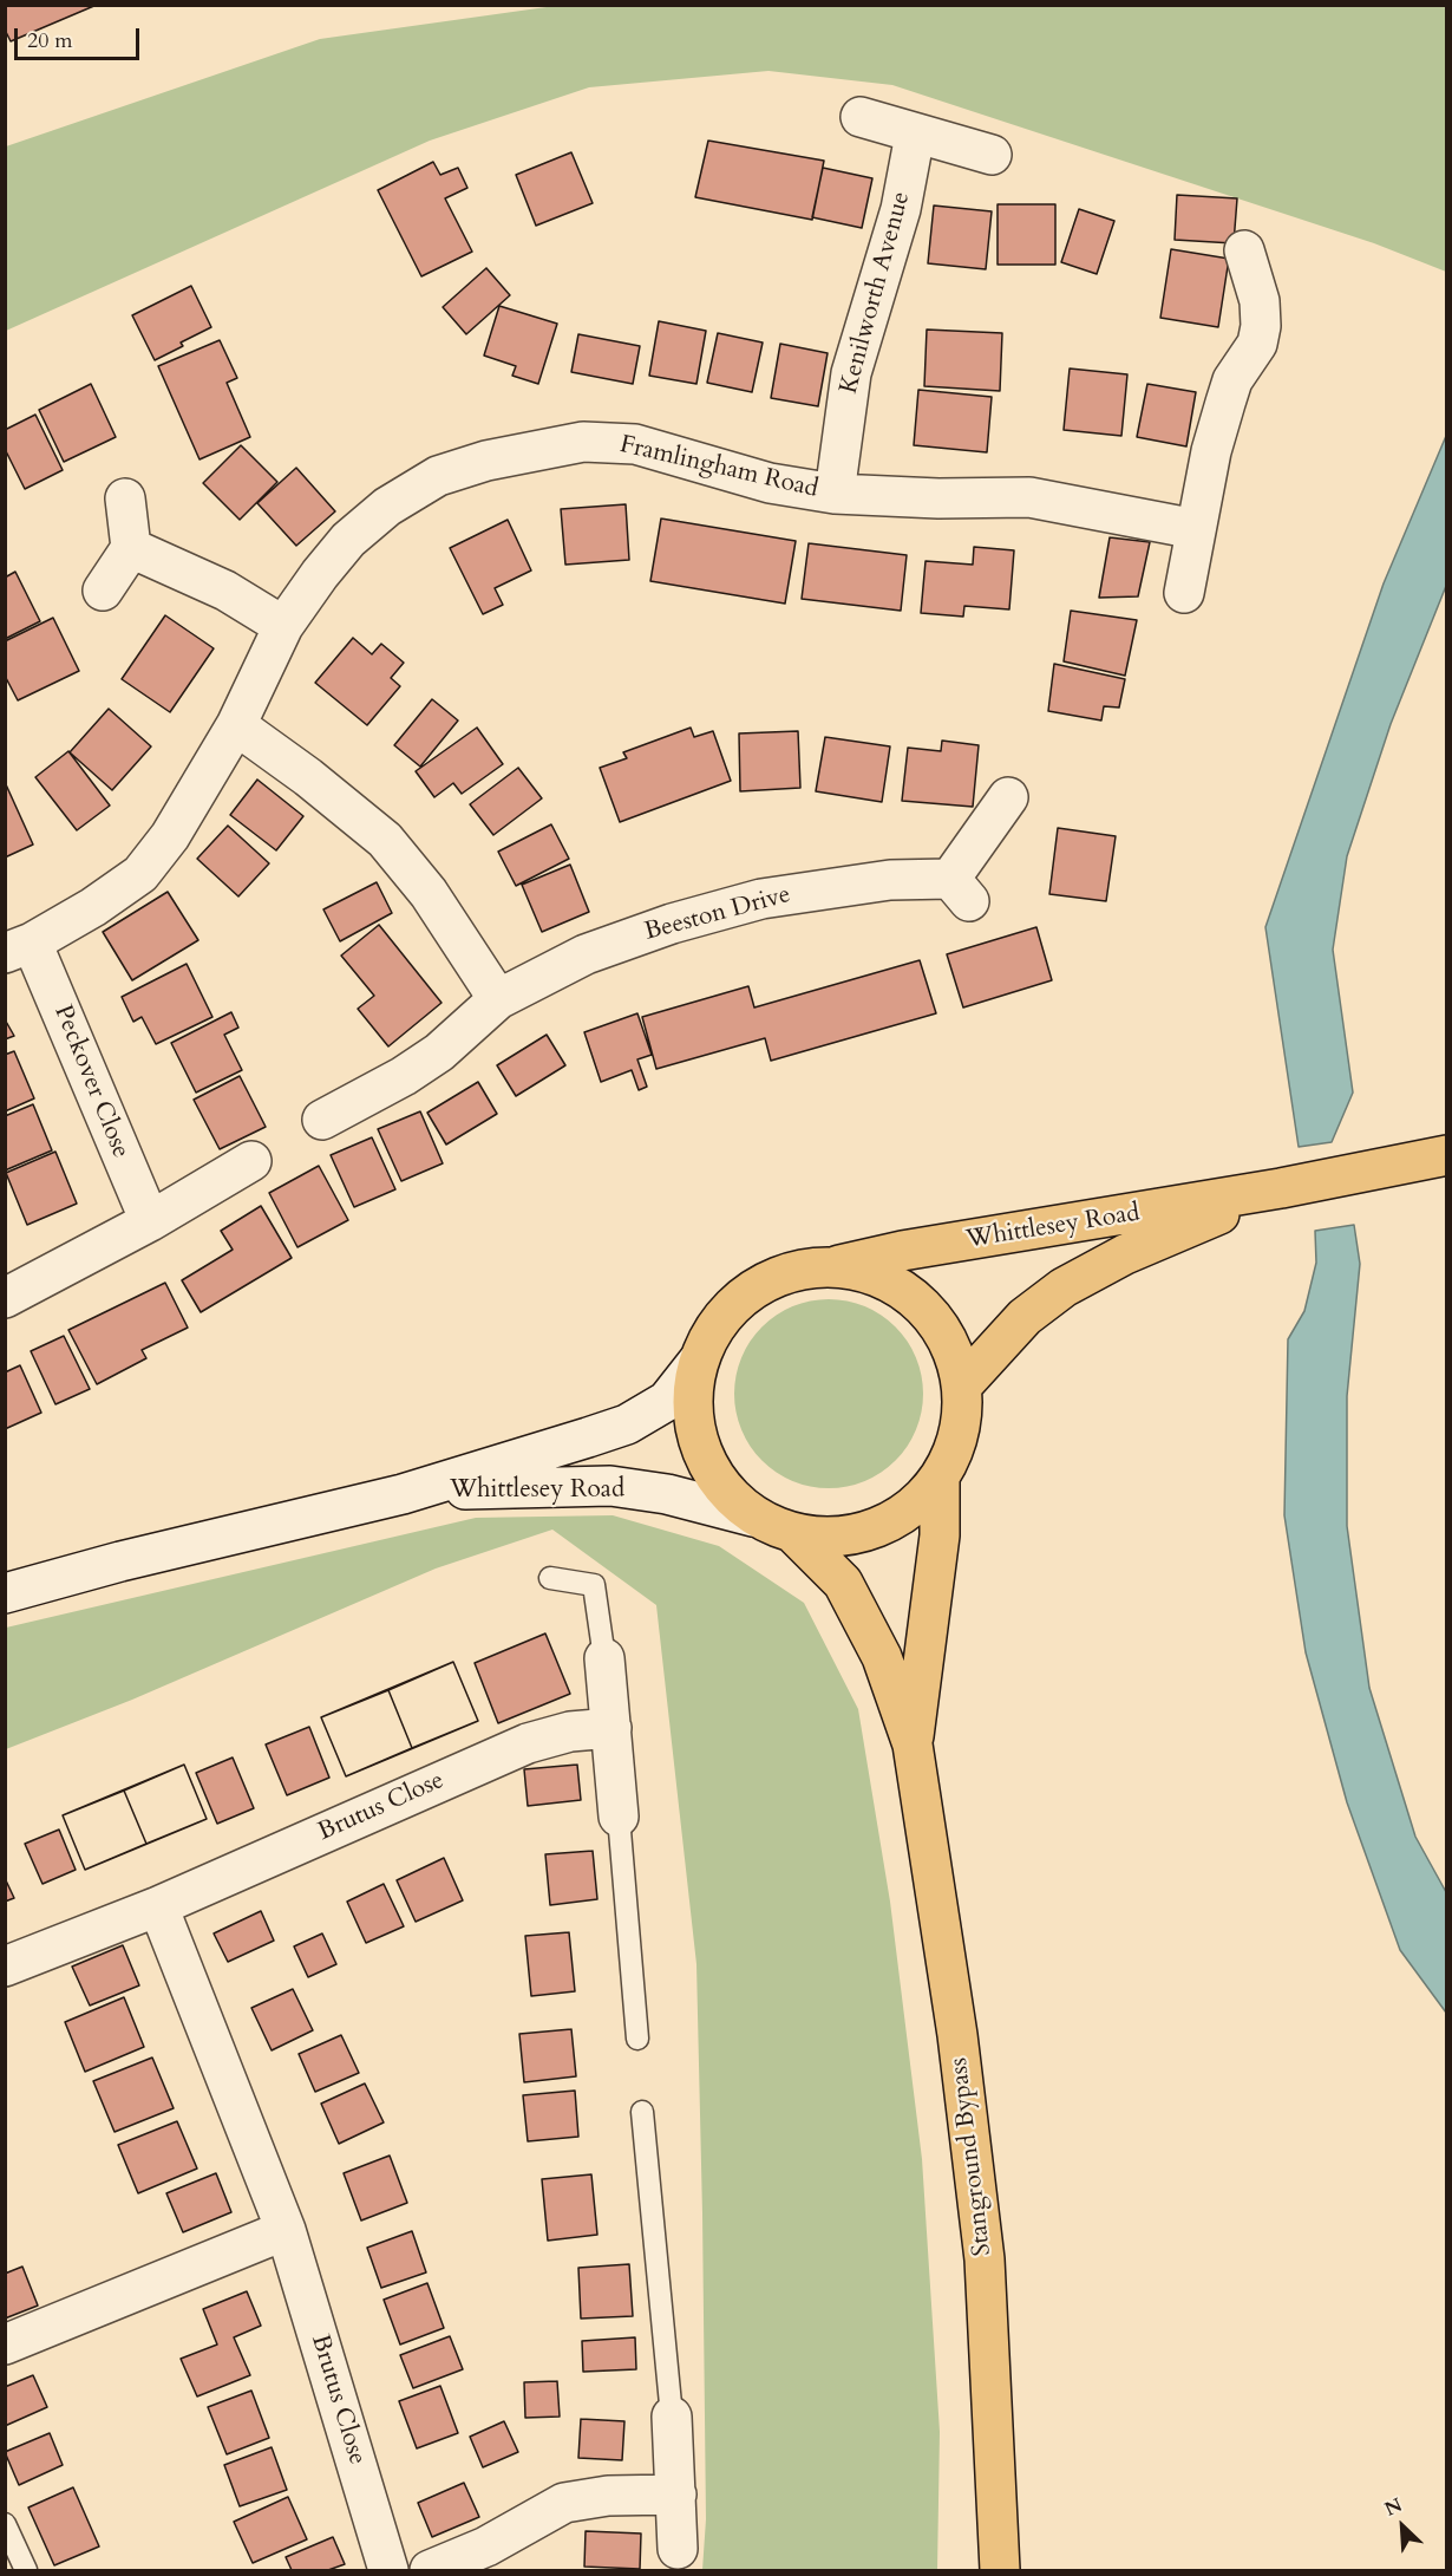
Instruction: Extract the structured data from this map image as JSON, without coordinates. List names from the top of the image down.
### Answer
{
  "streets": {
    "main road": ["Whittlesey Road", "Stanground Bypass"],
    "street": [
      "Kenilworth Avenue",
      "Framlingham Road",
      "Beeston Drive",
      "Peckover Close",
      "Brutus Close"
    ]
  },
  "crossings": [
    ["Kenilworth Avenue", "Framlingham Road"],
    ["Framlingham Road", "Peckover Close"]
  ],
  "scale_bar": "20 m",
  "north": "top left"
}
